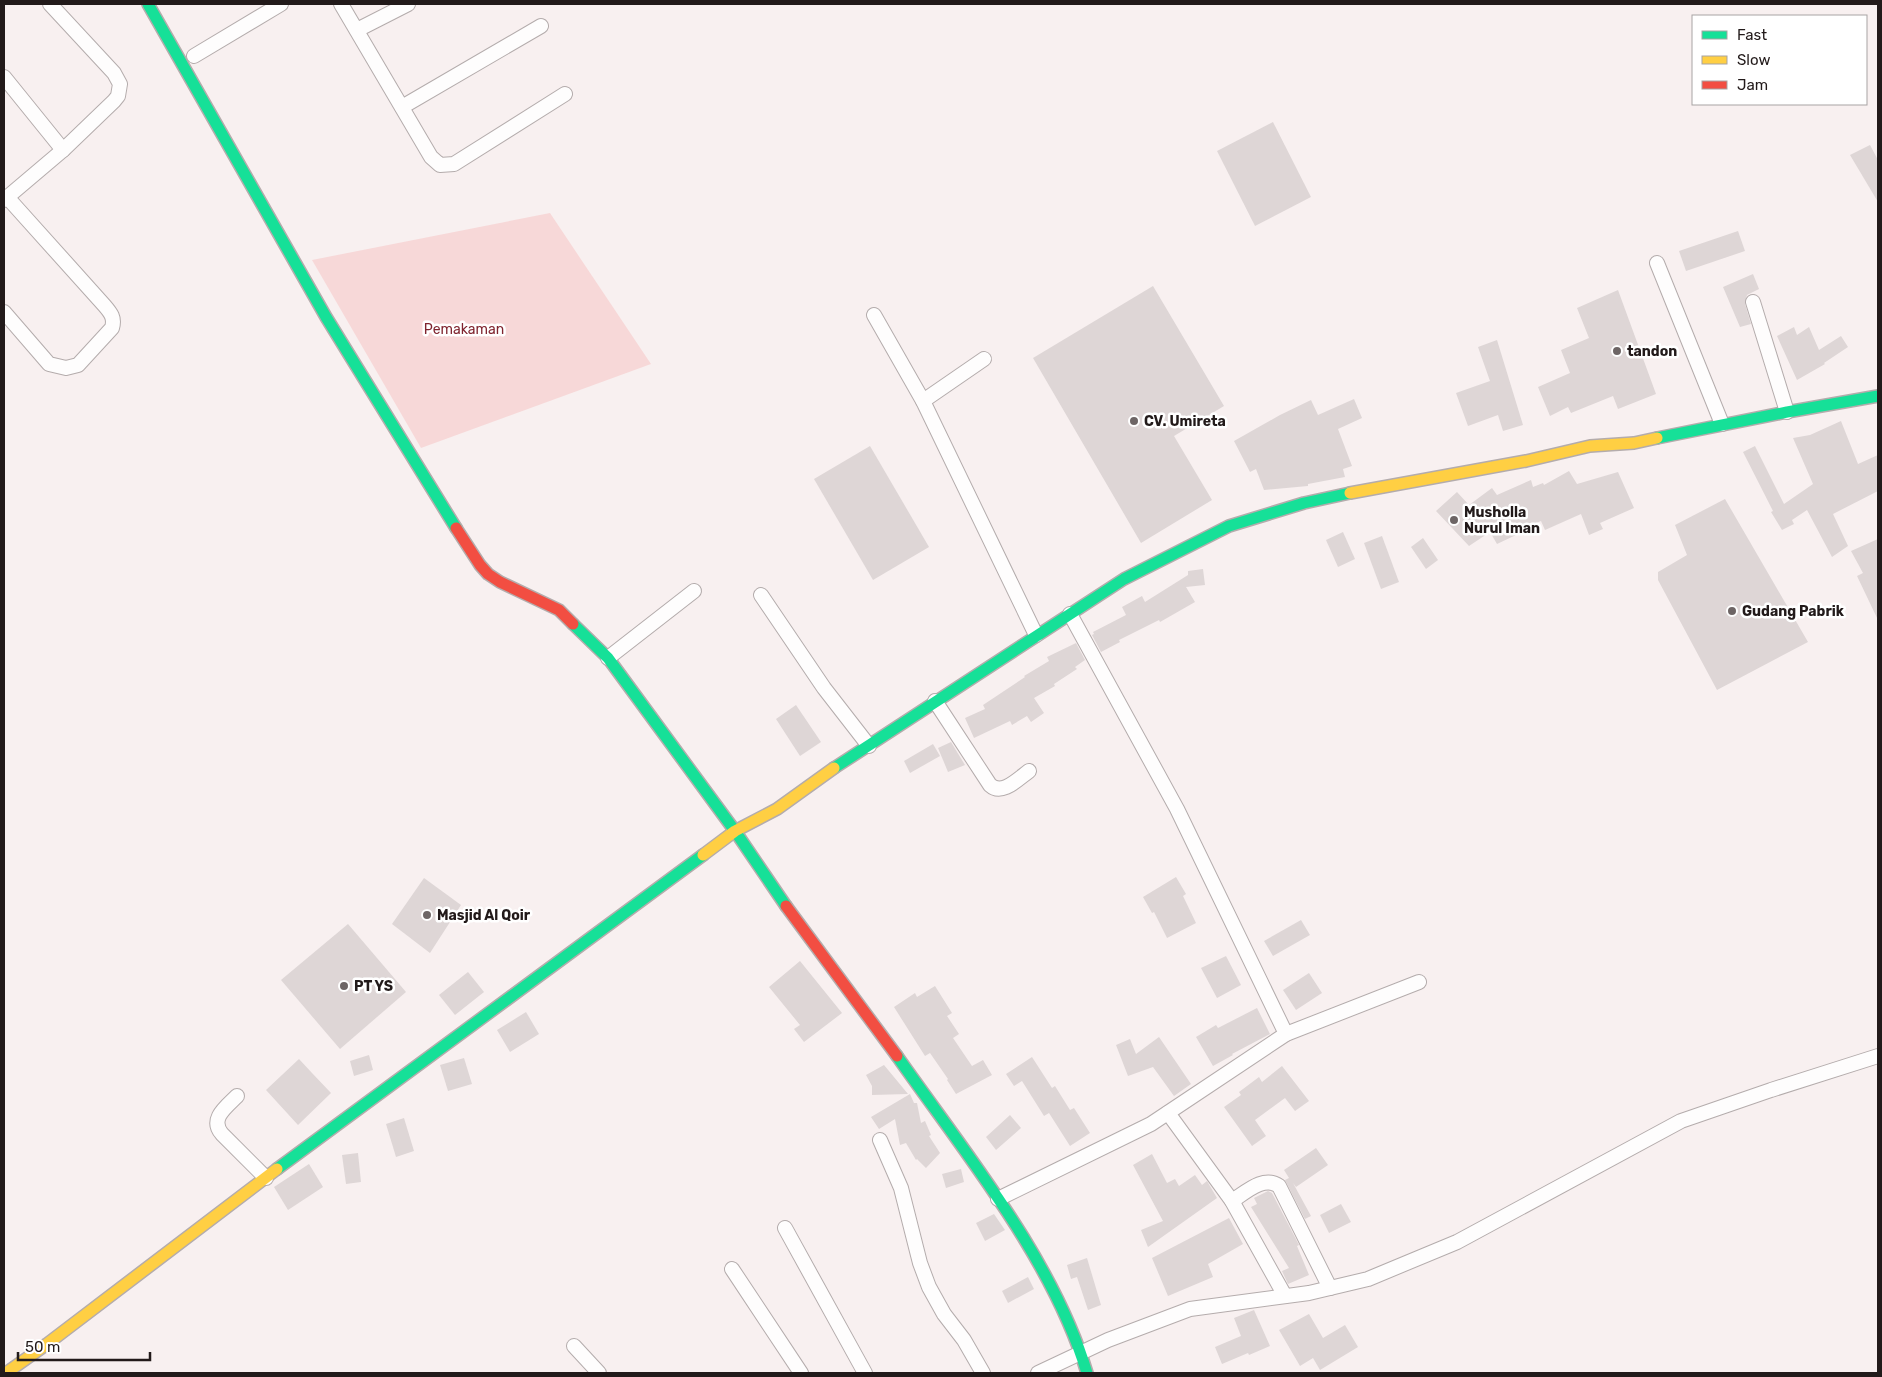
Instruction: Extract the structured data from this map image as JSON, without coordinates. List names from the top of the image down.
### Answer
{
  "parks": ["Pemakaman"],
  "places": [
    "tandon",
    "CV. Umireta",
    "Musholla Nurul Iman",
    "Gudang Pabrik",
    "Masjid Al Qoir",
    "PT YS"
  ],
  "legend": ["Fast", "Slow", "Jam"],
  "scale_bar": "50 m"
}
